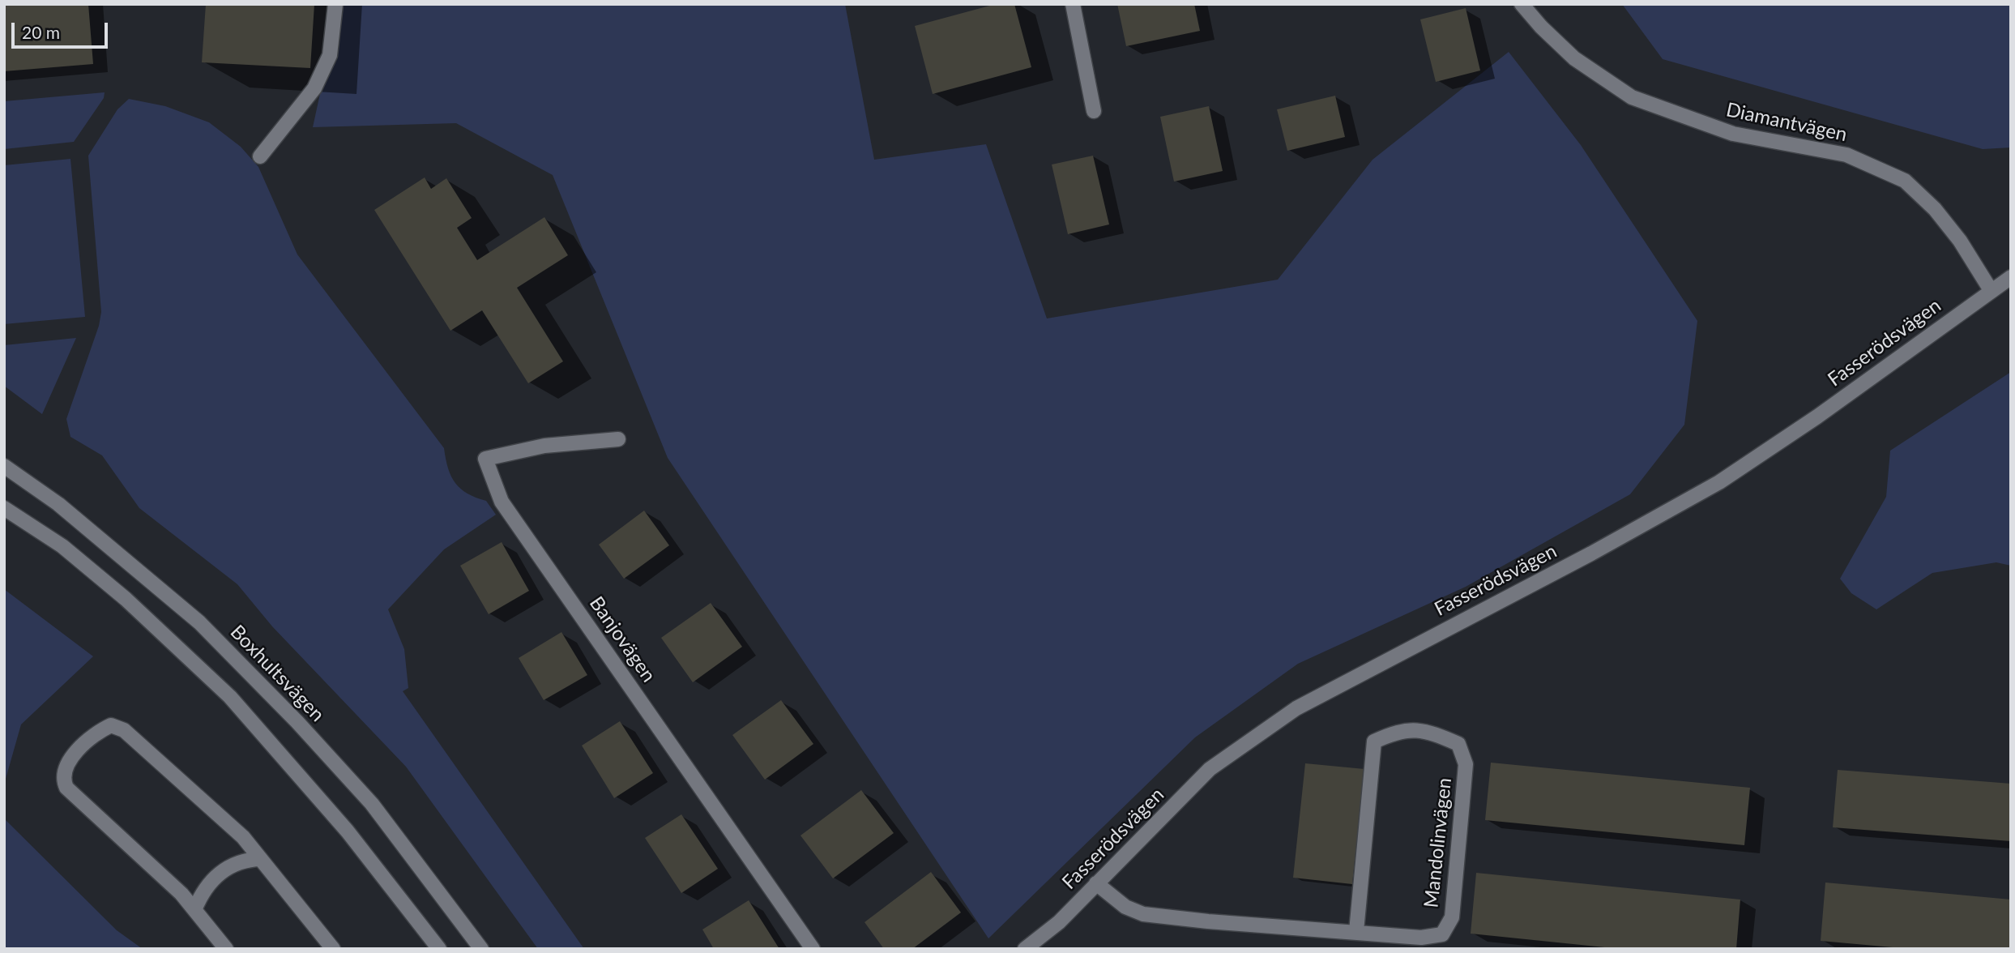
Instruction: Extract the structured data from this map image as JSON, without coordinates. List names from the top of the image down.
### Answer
{
  "streets": {
    "street": [
      "Diamantvägen",
      "Fasserödsvägen",
      "Banjovägen",
      "Boxhultsvägen",
      "Mandolinvägen"
    ]
  },
  "crossings": [
    ["Diamantvägen", "Fasserödsvägen"],
    ["Fasserödsvägen", "Mandolinvägen"]
  ],
  "scale_bar": "20 m"
}
